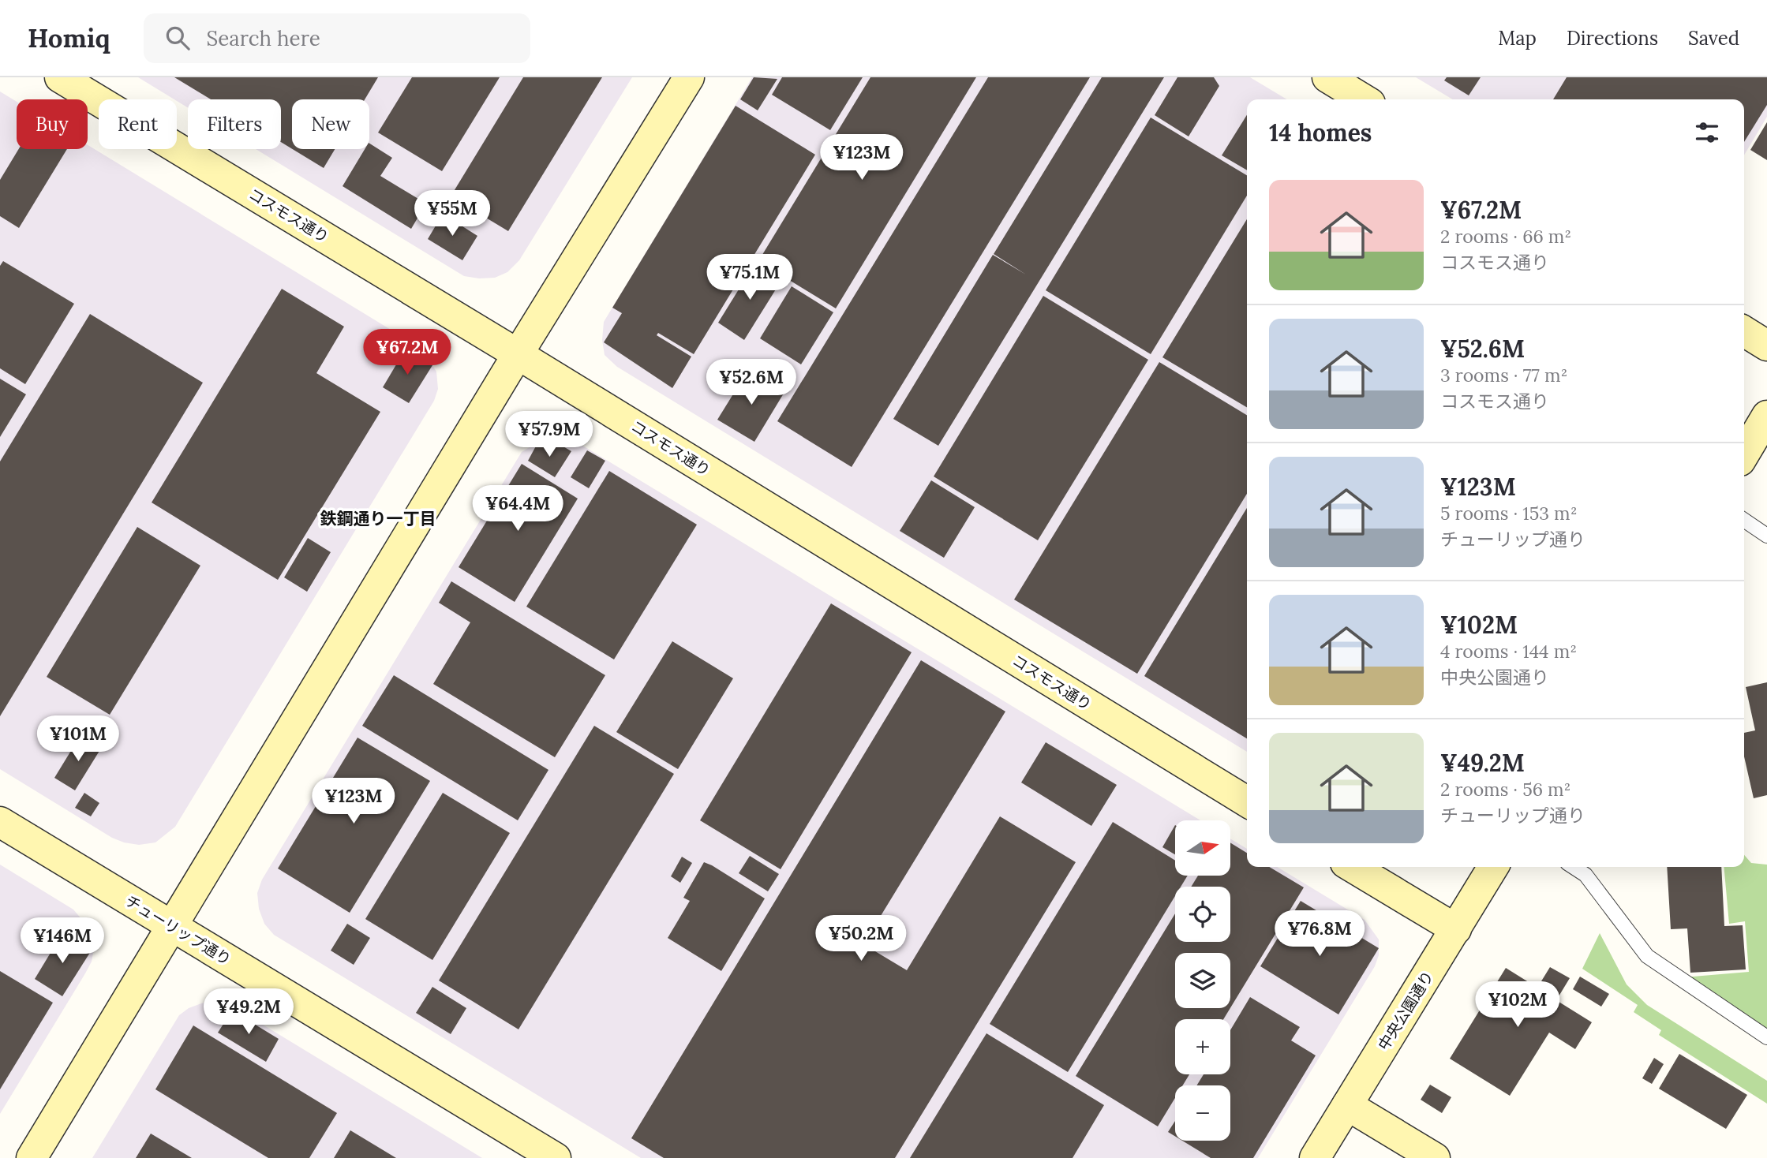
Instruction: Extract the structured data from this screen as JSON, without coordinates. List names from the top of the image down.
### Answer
{
  "streets": {
    "street": ["コスモス通り", "チューリップ通り", "中央公園通り"]
  },
  "districts": ["鉄鋼通り一丁目"],
  "north": "right",
  "page": {
    "header": "Homiq",
    "search": "Search here",
    "nav": ["Map", "Directions", "Saved"],
    "chip": [
      "Buy",
      "Rent",
      "Filters",
      "New"
    ],
    "heading": "14 homes",
    "price": [
      "¥123M",
      "¥55M",
      "¥75.1M",
      "¥67.2M",
      "¥52.6M",
      "¥57.9M",
      "¥64.4M",
      "¥101M",
      "¥123M",
      "¥76.8M",
      "¥50.2M",
      "¥146M",
      "¥102M",
      "¥49.2M"
    ],
    "list": [
      {
        "name": "¥67.2M",
        "note": "2 rooms · 66 m² · コスモス通り"
      },
      {
        "name": "¥52.6M",
        "note": "3 rooms · 77 m² · コスモス通り"
      },
      {
        "name": "¥123M",
        "note": "5 rooms · 153 m² · チューリップ通り"
      },
      {
        "name": "¥102M",
        "note": "4 rooms · 144 m² · 中央公園通り"
      },
      {
        "name": "¥49.2M",
        "note": "2 rooms · 56 m² · チューリップ通り"
      }
    ],
    "map_buttons": ["+", "−"]
  }
}
